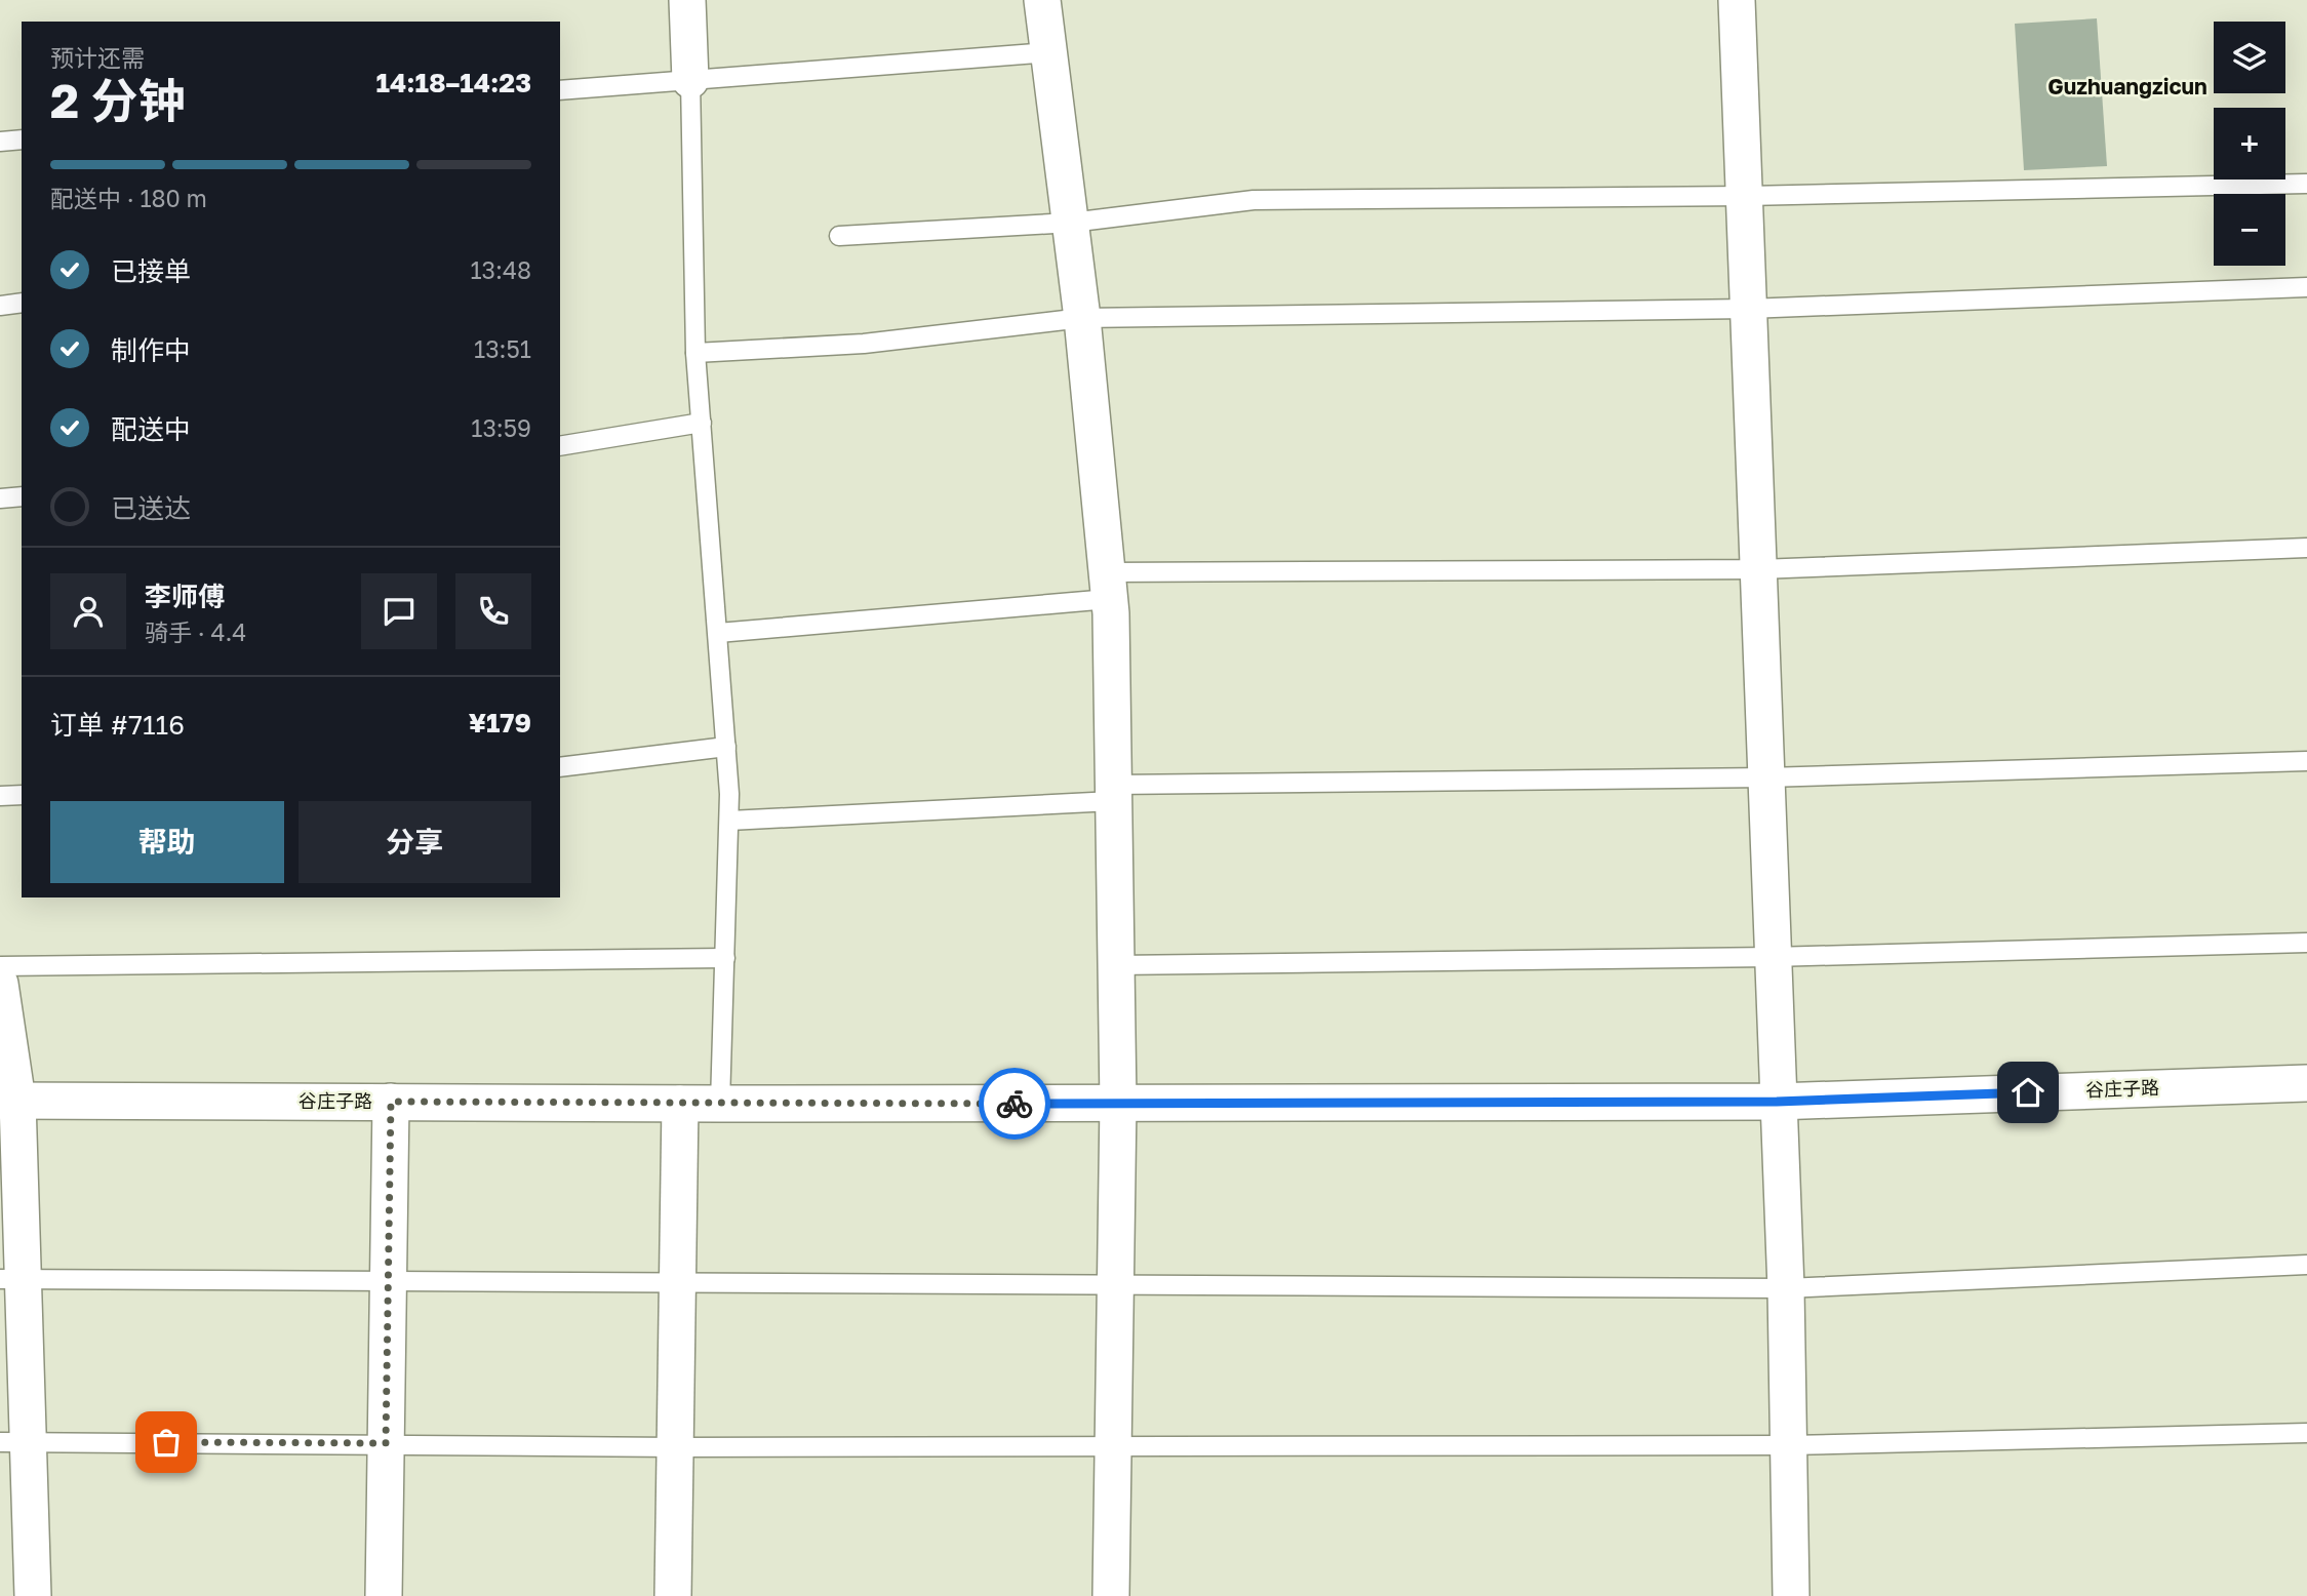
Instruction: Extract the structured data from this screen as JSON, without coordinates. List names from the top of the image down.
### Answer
{
  "streets": {
    "street": ["谷庄子路"]
  },
  "districts": ["Guzhuangzicun"],
  "page": {
    "map_buttons": ["+", "−"],
    "heading": ["2 分钟", "预计还需", "14:18–14:23"],
    "panel": [
      "李师傅",
      "骑手 · 4.4",
      "订单 #7116",
      "¥179"
    ],
    "bar": "配送中 · 180 m",
    "list": [
      ["已接单", "13:48"],
      ["制作中", "13:51"],
      ["配送中", "13:59"],
      "已送达"
    ],
    "buttons": ["帮助", "分享"]
  }
}
